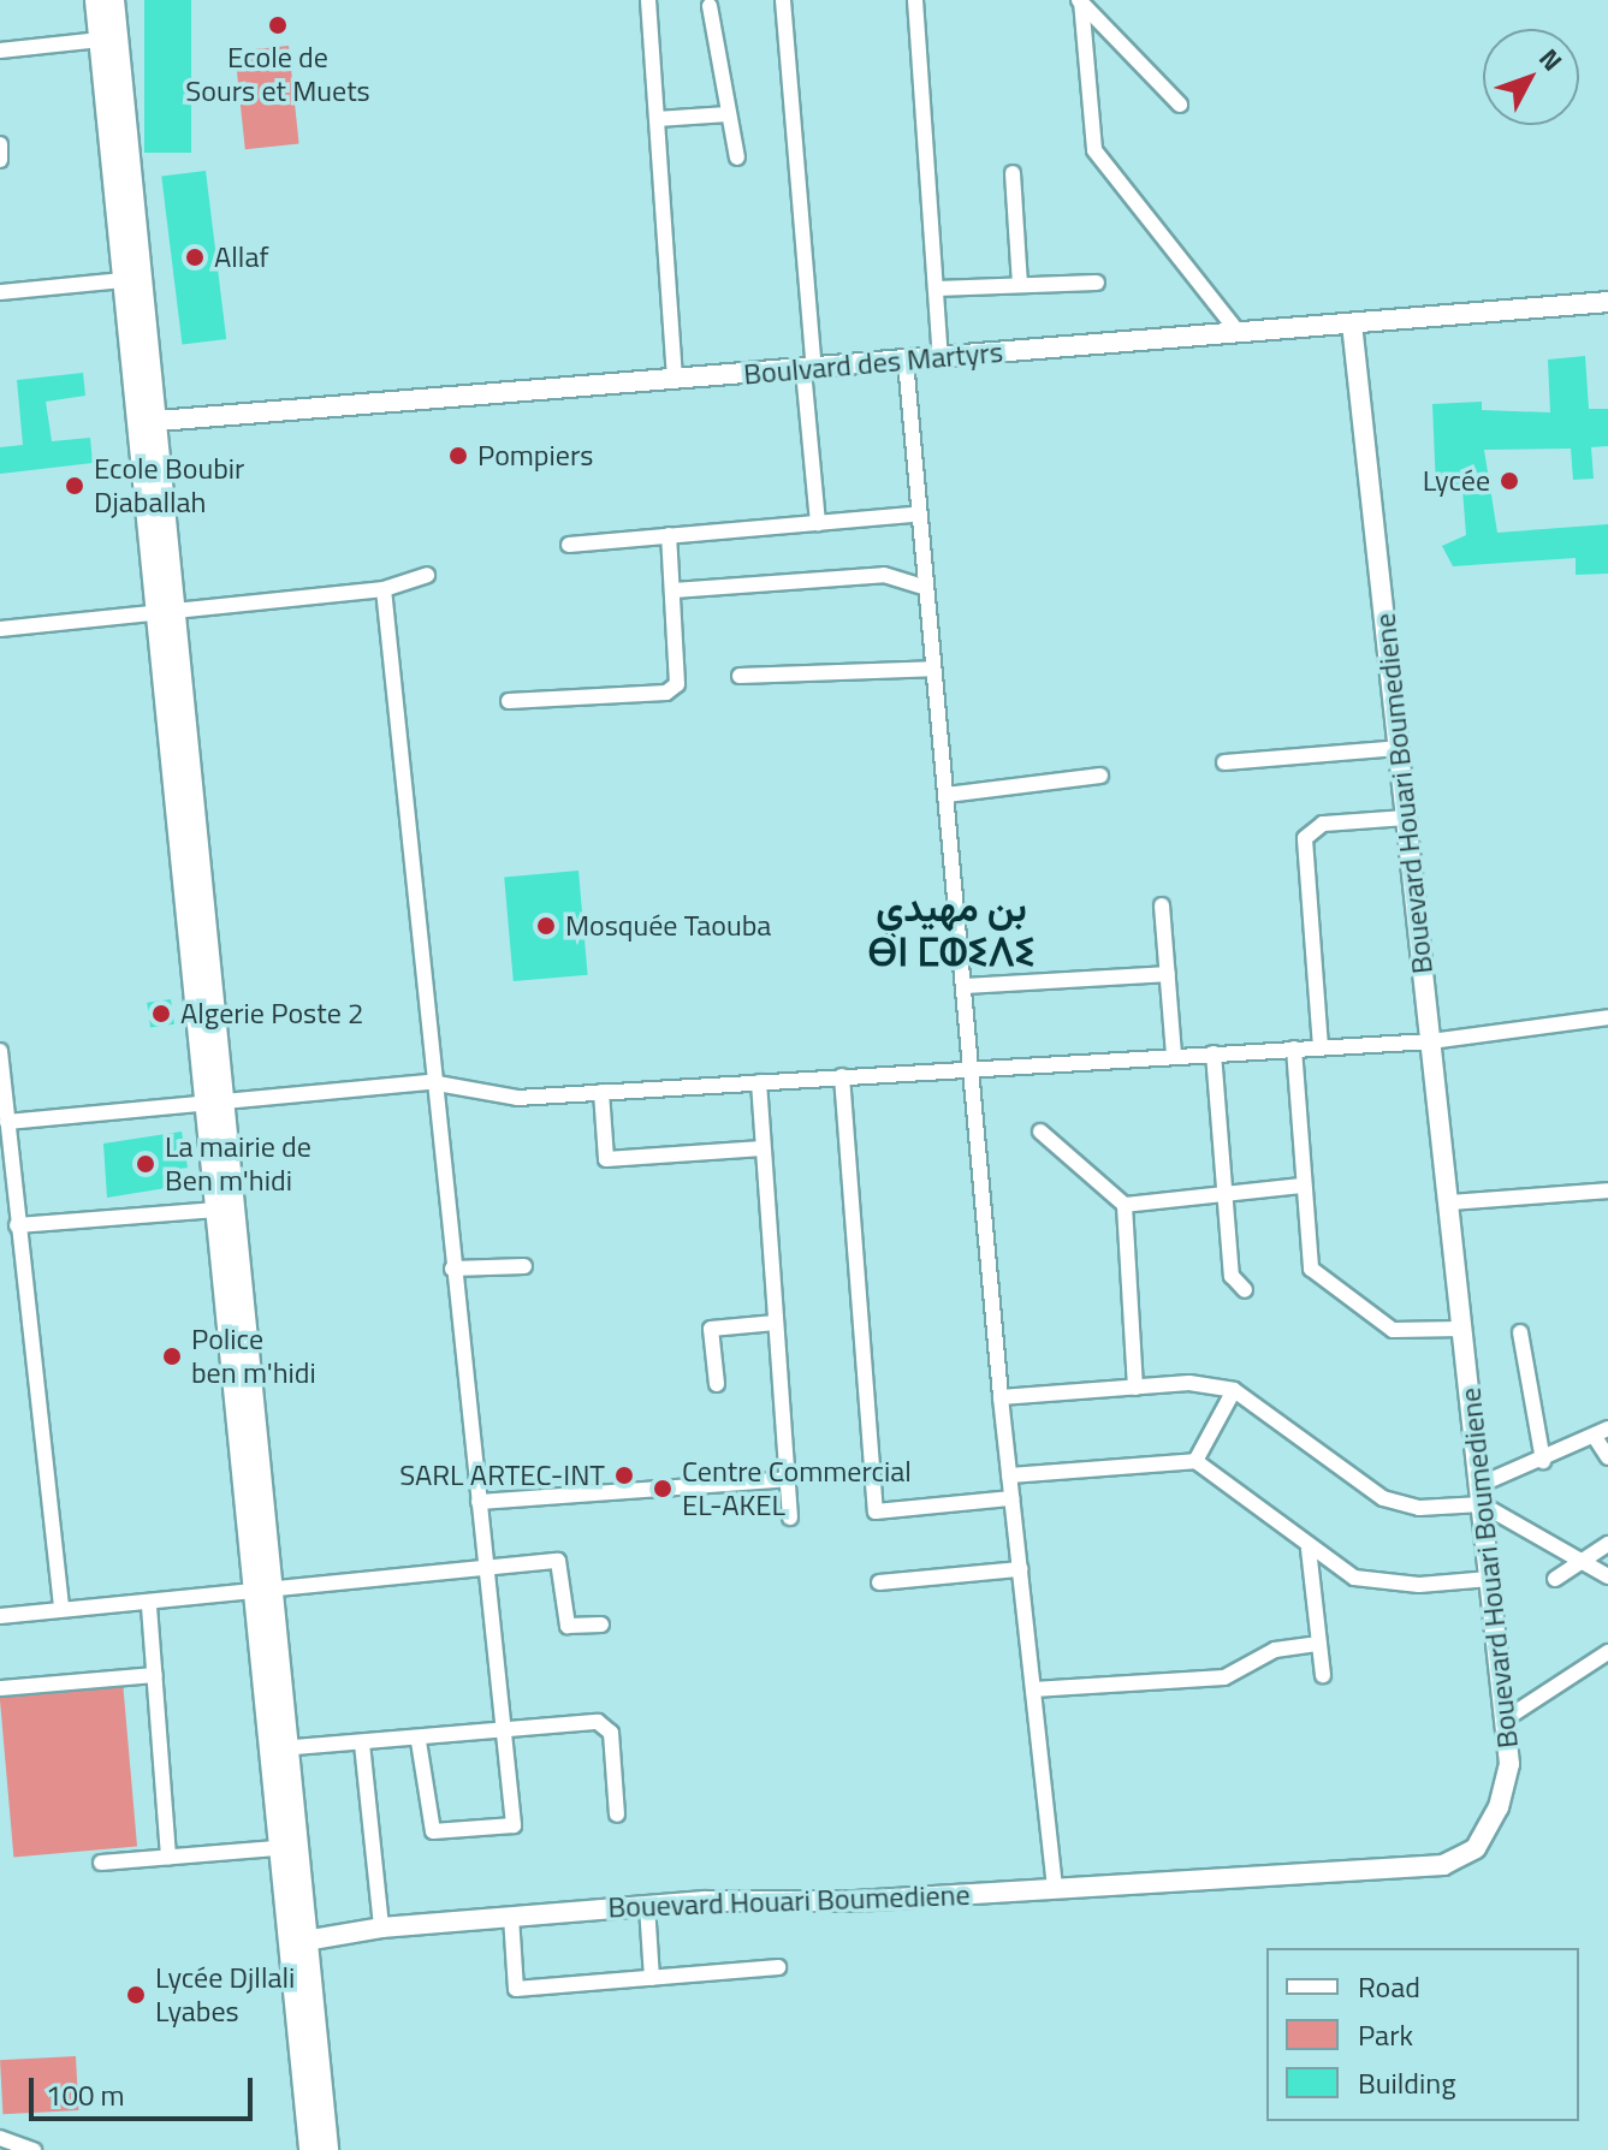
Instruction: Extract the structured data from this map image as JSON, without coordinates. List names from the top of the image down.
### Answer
{
  "streets": {
    "street": ["Boulvard des Martyrs", "Bouevard Houari Boumediene"]
  },
  "crossings": [
    ["Boulvard des Martyrs", "Bouevard Houari Boumediene"]
  ],
  "districts": ["بن مهيدي ⴱⵏ ⵎⵀⵉⴷⵉ"],
  "places": [
    "Ecole de Sours et Muets",
    "Allaf",
    "Pompiers",
    "Lycée",
    "Ecole Boubir Djaballah",
    "Mosquée Taouba",
    "Algerie Poste 2",
    "La mairie de Ben m'hidi",
    "Police ben m'hidi",
    "SARL ARTEC-INT",
    "Centre Commercial EL-AKEL",
    "Lycée Djllali Lyabes"
  ],
  "legend": ["Road", "Park", "Building"],
  "scale_bar": "100 m",
  "north": "top right"
}
